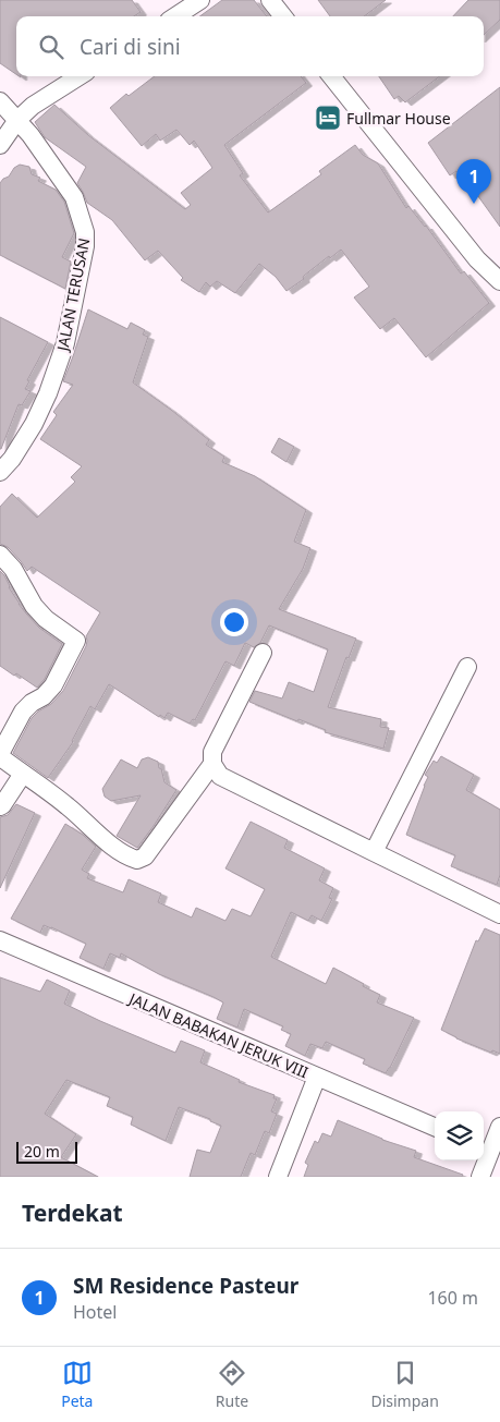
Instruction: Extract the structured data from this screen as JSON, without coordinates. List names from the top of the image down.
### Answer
{
  "streets": {
    "street": ["JALAN TERUSAN", "JALAN BABAKAN JERUK VIII"]
  },
  "places": {
    "hotel": ["Fullmar House"]
  },
  "scale_bar": "20 m",
  "page": {
    "search": "Cari di sini",
    "pins": "1",
    "scale": "20 m",
    "heading": "Terdekat",
    "list": [
      {
        "mark": "1",
        "name": "SM Residence Pasteur",
        "note": "Hotel",
        "value": "160 m"
      }
    ],
    "nav": ["Peta", "Rute", "Disimpan"]
  }
}
